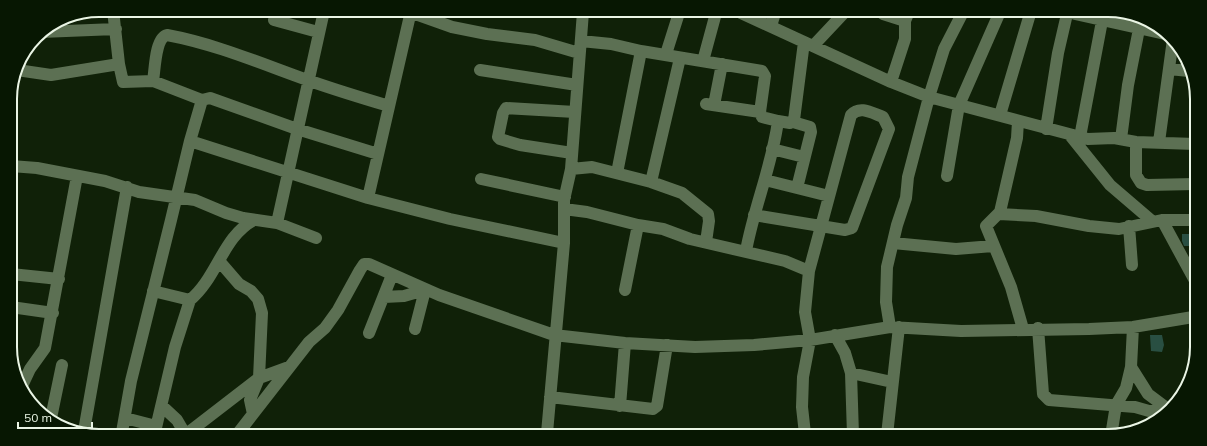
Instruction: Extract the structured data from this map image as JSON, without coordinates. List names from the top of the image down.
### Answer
{
  "scale_bar": "50 m"
}
